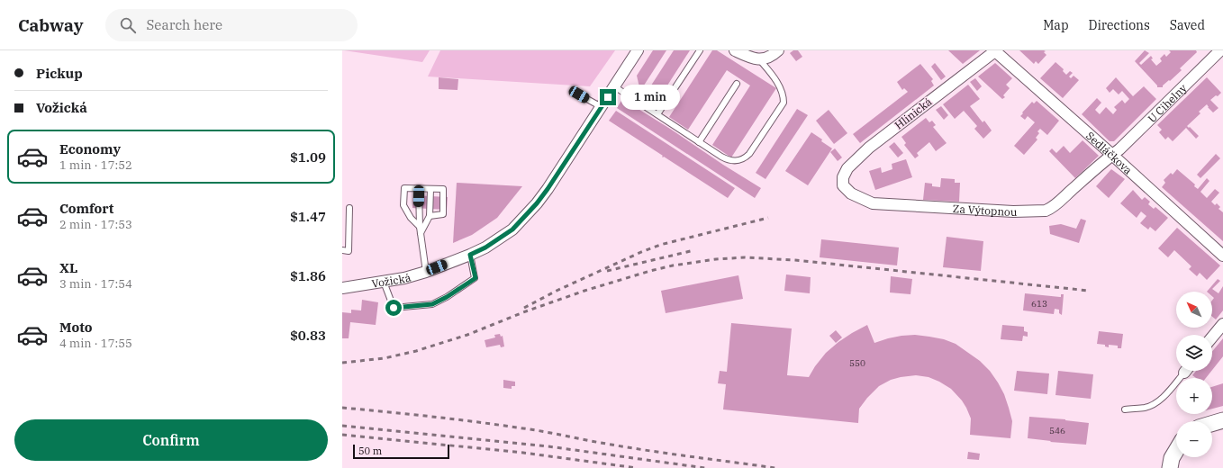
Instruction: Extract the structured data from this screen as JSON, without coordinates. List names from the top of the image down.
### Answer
{
  "streets": {
    "street": [
      "U Cihelny",
      "Hlinická",
      "Sedláčkova",
      "Za Výtopnou",
      "Vožická"
    ]
  },
  "crossings": [
    ["U Cihelny", "Sedláčkova"],
    ["U Cihelny", "Za Výtopnou"],
    ["Hlinická", "Sedláčkova"],
    ["Hlinická", "Za Výtopnou"],
    ["Sedláčkova", "Za Výtopnou"]
  ],
  "house_numbers": ["613", "550", "546"],
  "scale_bar": "50 m",
  "north": "top left",
  "page": {
    "header": "Cabway",
    "search": "Search here",
    "nav": ["Map", "Directions", "Saved"],
    "banner": ["Pickup", "Vožická"],
    "bubble": "1 min",
    "list": [
      {
        "name": "Economy",
        "note": "1 min · 17:52",
        "value": "$1.09"
      },
      {
        "name": "Comfort",
        "note": "2 min · 17:53",
        "value": "$1.47"
      },
      {
        "name": "XL",
        "note": "3 min · 17:54",
        "value": "$1.86"
      },
      {
        "name": "Moto",
        "note": "4 min · 17:55",
        "value": "$0.83"
      }
    ],
    "map_buttons": ["+", "−"],
    "buttons": "Confirm",
    "scale": "50 m"
  }
}
